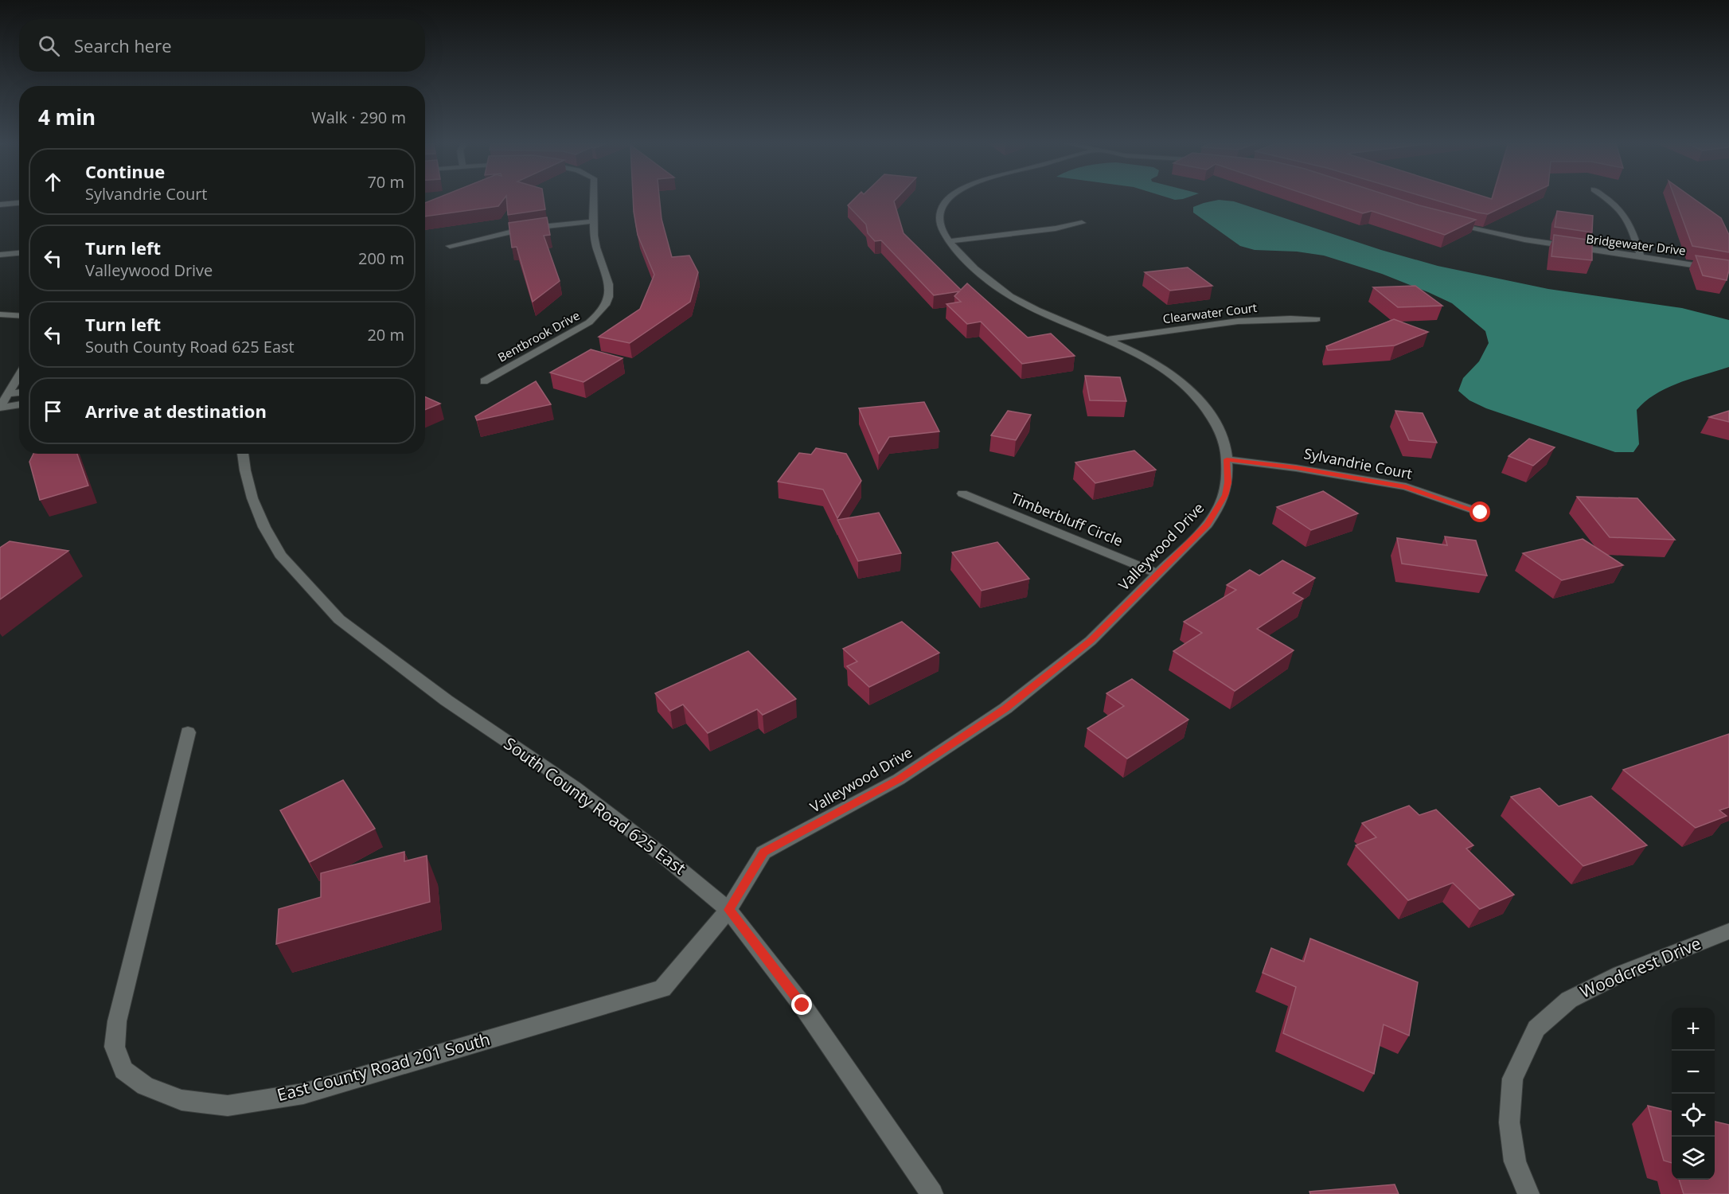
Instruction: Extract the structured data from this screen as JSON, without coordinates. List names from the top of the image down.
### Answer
{
  "streets": {
    "street": [
      "Bridgewater Drive",
      "Clearwater Court",
      "Bentbrook Drive",
      "Sylvandrie Court",
      "Timberbluff Circle",
      "Valleywood Drive",
      "South County Road 625 East",
      "Woodcrest Drive",
      "East County Road 201 South"
    ]
  },
  "crossings": [
    ["Clearwater Court", "Valleywood Drive"],
    ["Sylvandrie Court", "Valleywood Drive"],
    ["Timberbluff Circle", "Valleywood Drive"],
    ["Valleywood Drive", "South County Road 625 East"],
    ["Valleywood Drive", "East County Road 201 South"],
    ["South County Road 625 East", "East County Road 201 South"]
  ],
  "page": {
    "search": "Search here",
    "heading": ["4 min", "Walk · 290 m"],
    "list": [
      ["Continue", "Sylvandrie Court", "70 m"],
      ["Turn left", "Valleywood Drive", "200 m"],
      ["Turn left", "South County Road 625 East", "20 m"],
      "Arrive at destination"
    ],
    "map_buttons": ["+", "−"]
  }
}
